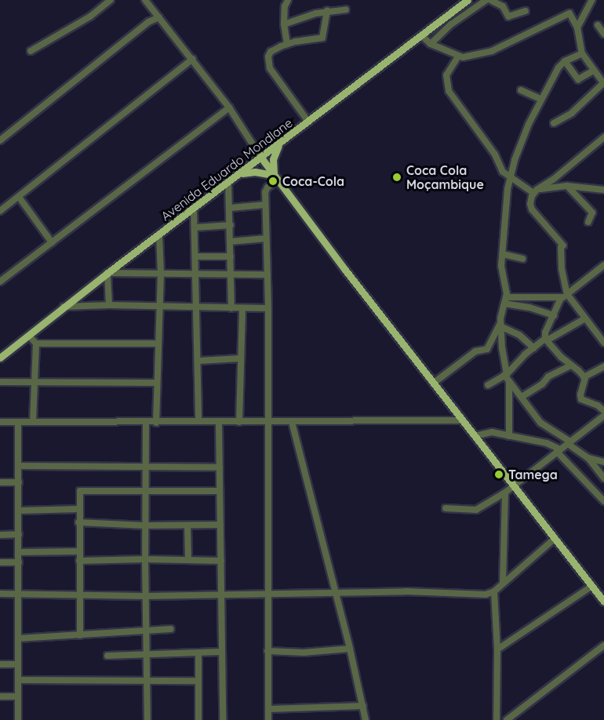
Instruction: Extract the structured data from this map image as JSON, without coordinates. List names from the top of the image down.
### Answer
{
  "streets": {
    "main road": ["Avenida Eduardo Mondlane"]
  },
  "places": ["Coca Cola Moçambique", "Coca-Cola", "Tamega"]
}
